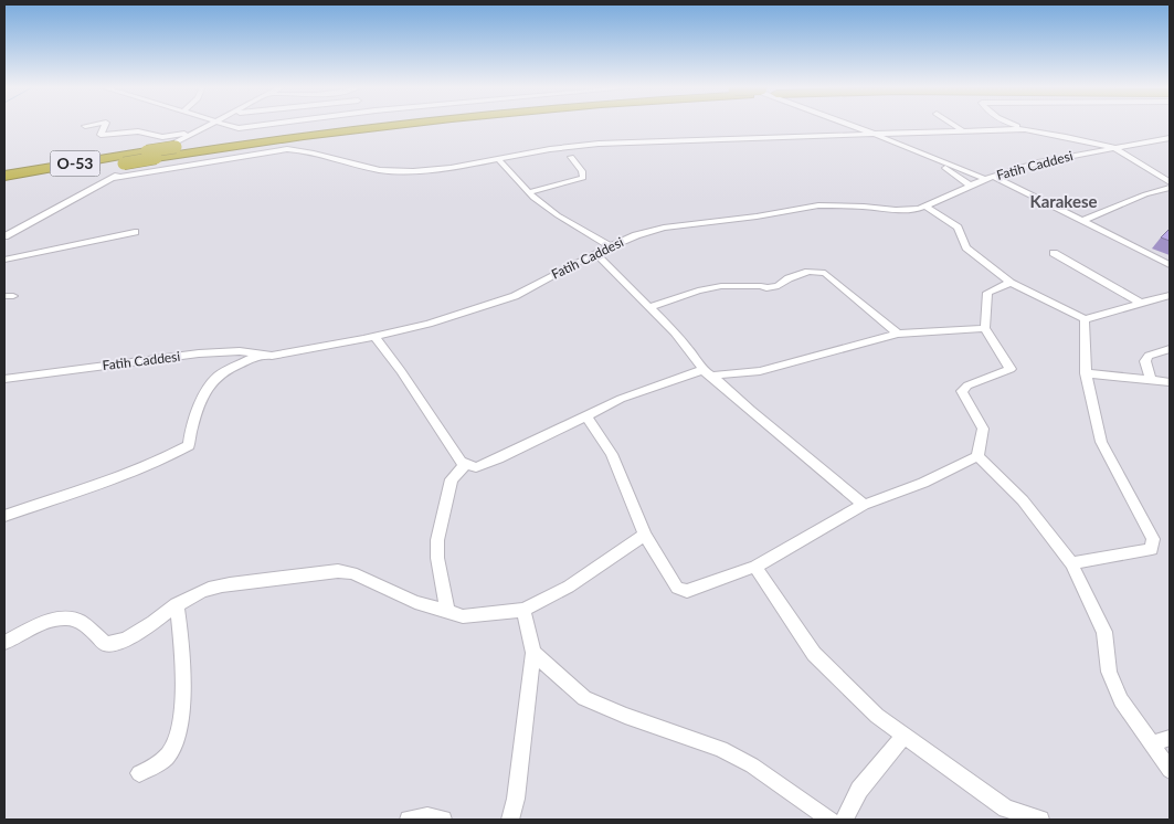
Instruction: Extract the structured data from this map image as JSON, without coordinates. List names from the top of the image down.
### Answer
{
  "streets": {
    "highway": ["O-53"],
    "street": ["Fatih Caddesi"]
  },
  "districts": ["Karakese"]
}
